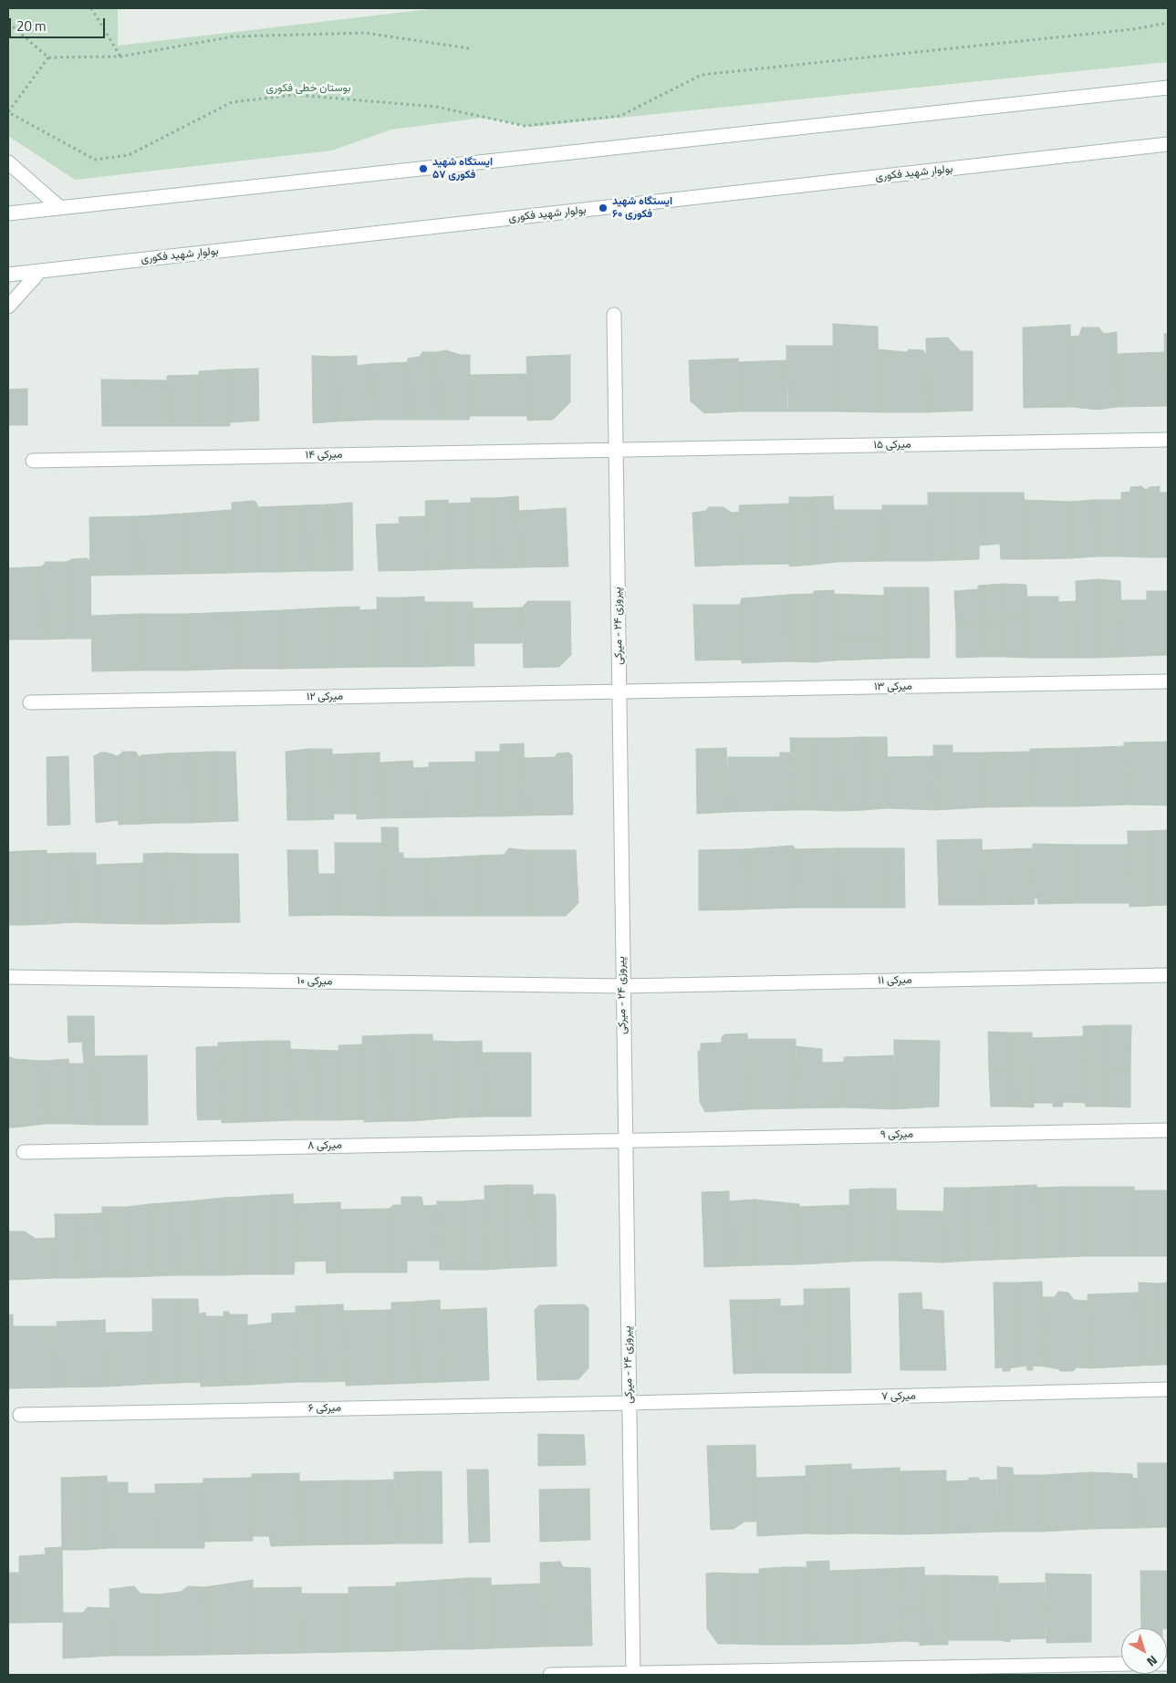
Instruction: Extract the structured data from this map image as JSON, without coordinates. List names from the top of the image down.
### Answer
{
  "streets": {
    "street": [
      "بولوار شهید فکوری",
      "میرکی ۱۵",
      "میرکی ۱۴",
      "پیروزی ۲۴ - میرکی",
      "میرکی ۱۳",
      "میرکی ۱۲",
      "میرکی ۱۱",
      "میرکی ۱۰",
      "میرکی ۹",
      "میرکی ۸",
      "میرکی ۷",
      "میرکی ۶"
    ]
  },
  "crossings": [
    ["میرکی ۱۵", "میرکی ۱۴"],
    ["میرکی ۱۵", "پیروزی ۲۴ - میرکی"],
    ["میرکی ۱۴", "پیروزی ۲۴ - میرکی"],
    ["پیروزی ۲۴ - میرکی", "میرکی ۱۳"],
    ["پیروزی ۲۴ - میرکی", "میرکی ۱۲"],
    ["پیروزی ۲۴ - میرکی", "میرکی ۱۱"],
    ["پیروزی ۲۴ - میرکی", "میرکی ۱۰"],
    ["پیروزی ۲۴ - میرکی", "میرکی ۹"],
    ["پیروزی ۲۴ - میرکی", "میرکی ۸"],
    ["پیروزی ۲۴ - میرکی", "میرکی ۷"],
    ["پیروزی ۲۴ - میرکی", "میرکی ۶"],
    ["میرکی ۱۳", "میرکی ۱۲"],
    ["میرکی ۱۱", "میرکی ۱۰"],
    ["میرکی ۹", "میرکی ۸"],
    ["میرکی ۷", "میرکی ۶"]
  ],
  "parks": ["بوستان خطی فکوری"],
  "places": ["ایستگاه شهید فکوری ۵۷", "ایستگاه شهید فکوری ۶۰"],
  "scale_bar": "20 m",
  "north": "bottom right"
}
